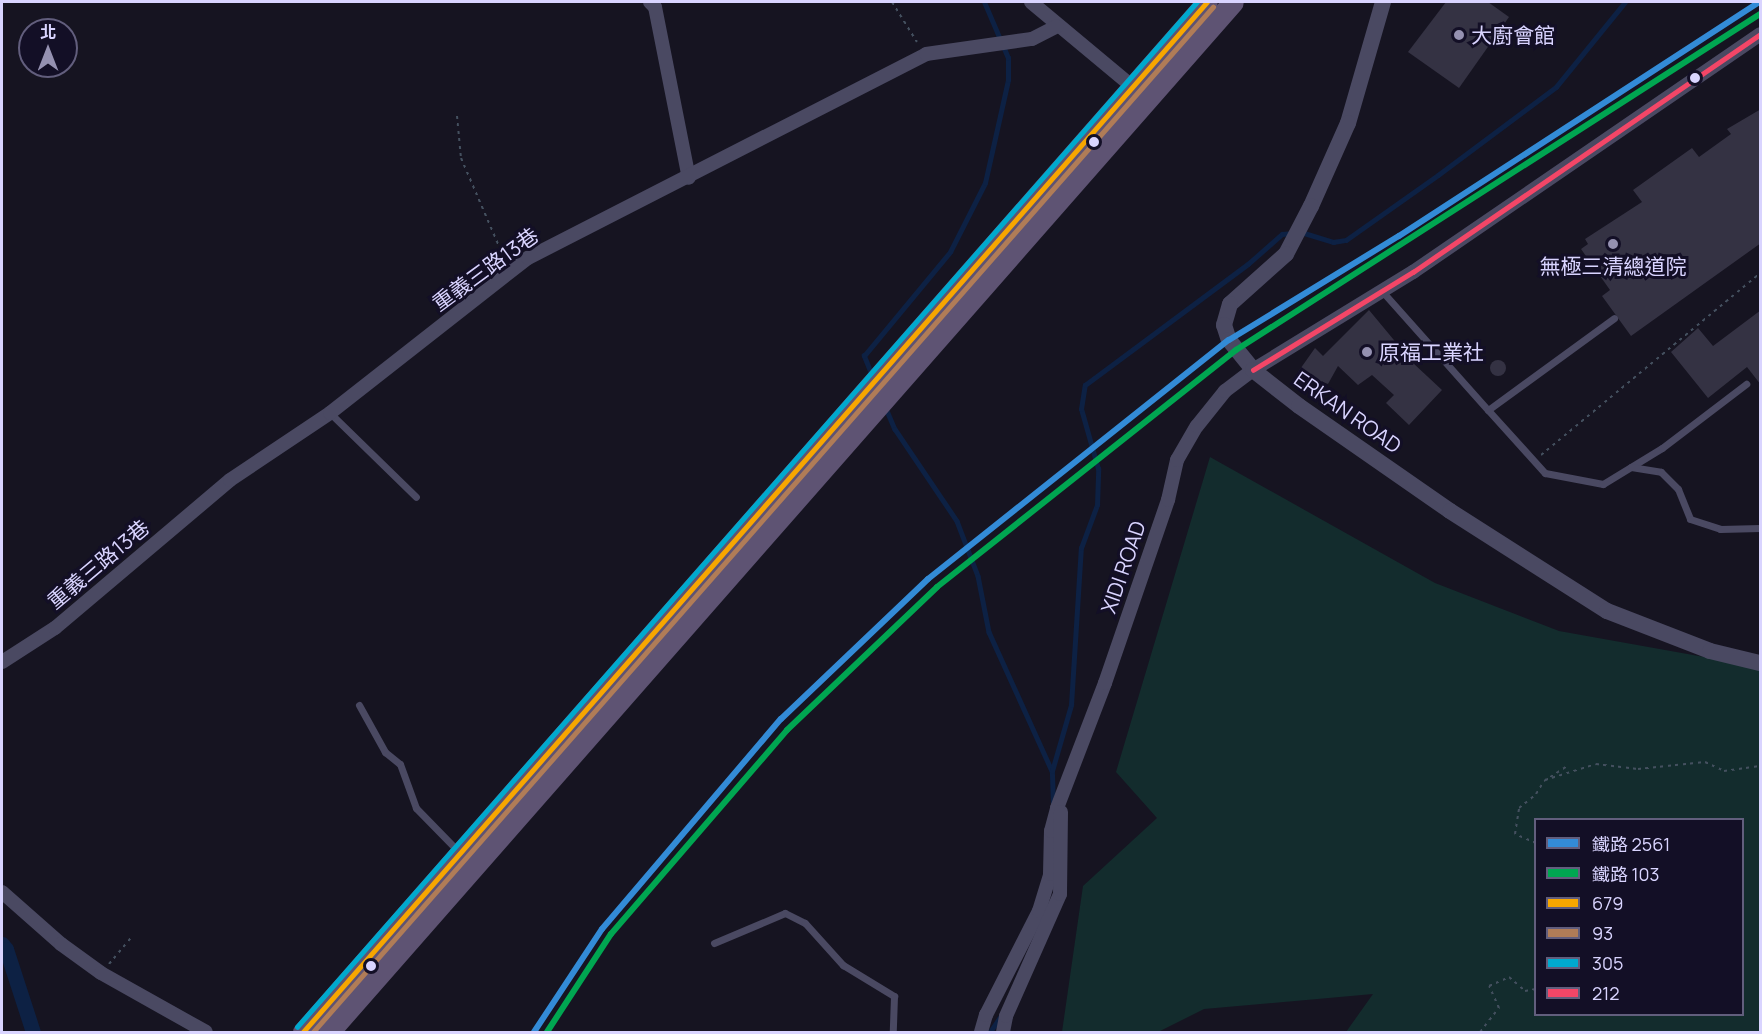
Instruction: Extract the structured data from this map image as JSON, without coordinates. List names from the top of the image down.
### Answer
{
  "streets": {
    "street": ["重義三路13巷", "ERKAN ROAD", "XIDI ROAD"]
  },
  "crossings": [
    ["ERKAN ROAD", "XIDI ROAD"]
  ],
  "places": ["大廚會館", "無極三清總道院", "原福工業社"],
  "lines": [
    "rail line 2561",
    "transit line 679",
    "transit line 305",
    "transit line 93",
    "rail line 103",
    "transit line 212"
  ],
  "legend": [
    "鐵路 2561",
    "鐵路 103",
    "679",
    "93",
    "305",
    "212"
  ],
  "north": "top"
}
